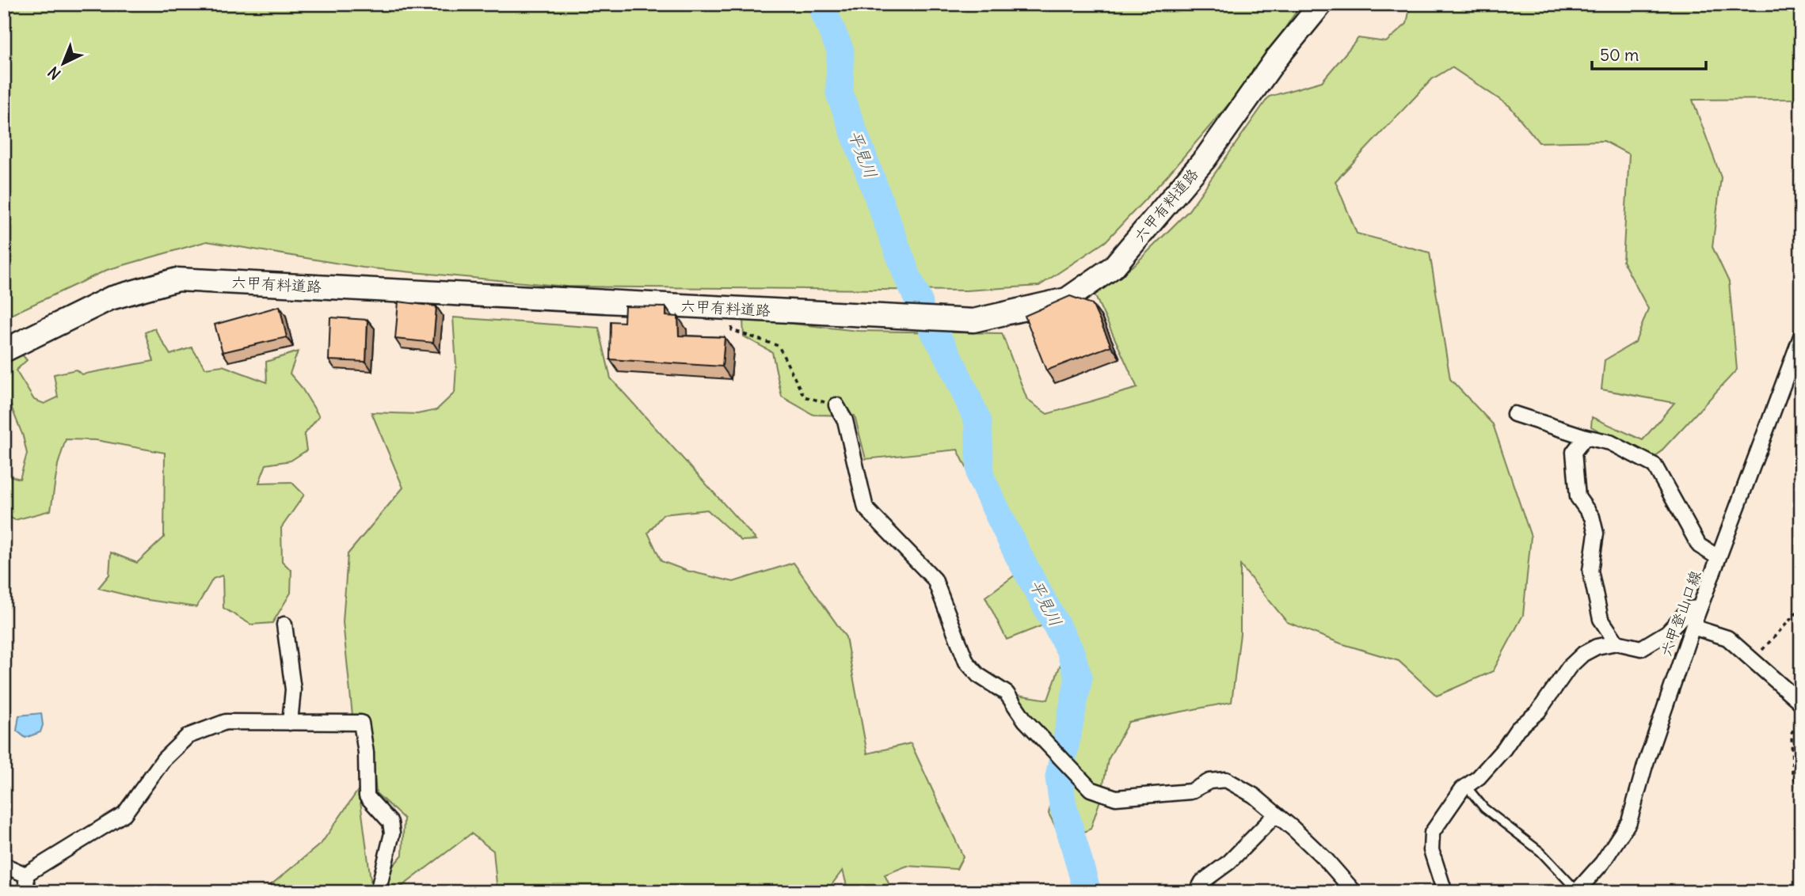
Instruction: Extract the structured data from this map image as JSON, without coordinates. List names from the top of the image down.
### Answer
{
  "streets": {
    "main road": ["六甲有料道路"],
    "street": ["六甲登山口線"]
  },
  "water": ["平見川"],
  "scale_bar": "50 m",
  "north": "bottom left"
}
